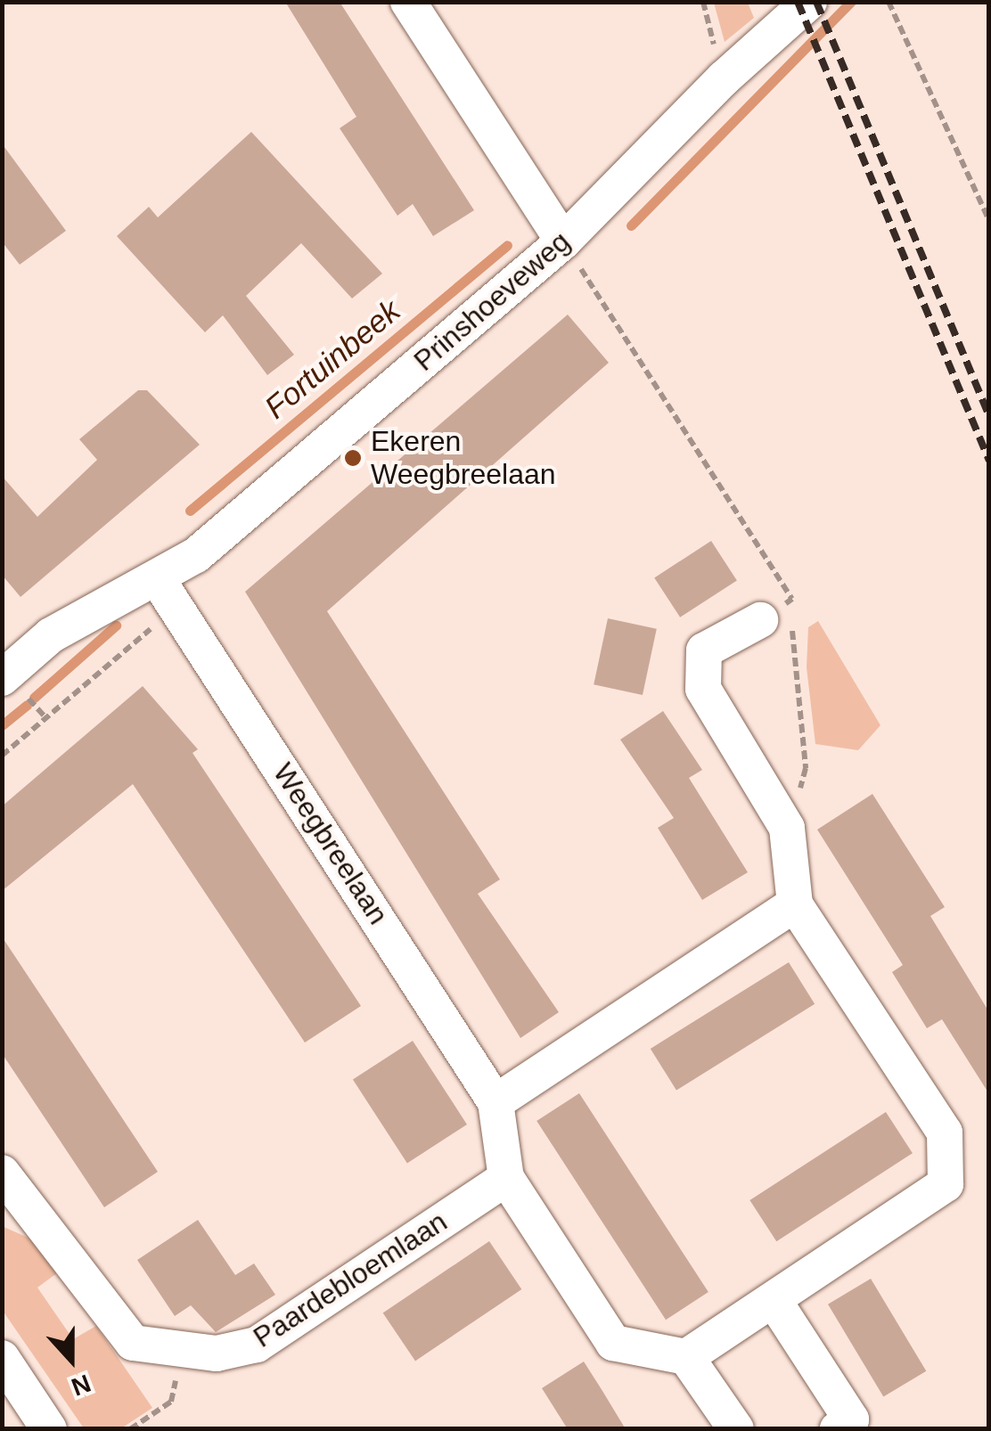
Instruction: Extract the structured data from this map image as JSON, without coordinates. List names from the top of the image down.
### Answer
{
  "streets": {
    "street": ["Prinshoeveweg", "Weegbreelaan", "Paardebloemlaan"]
  },
  "crossings": [
    ["Prinshoeveweg", "Weegbreelaan"],
    ["Weegbreelaan", "Paardebloemlaan"]
  ],
  "water": ["Fortuinbeek"],
  "places": ["Ekeren Weegbreelaan"],
  "north": "bottom"
}
